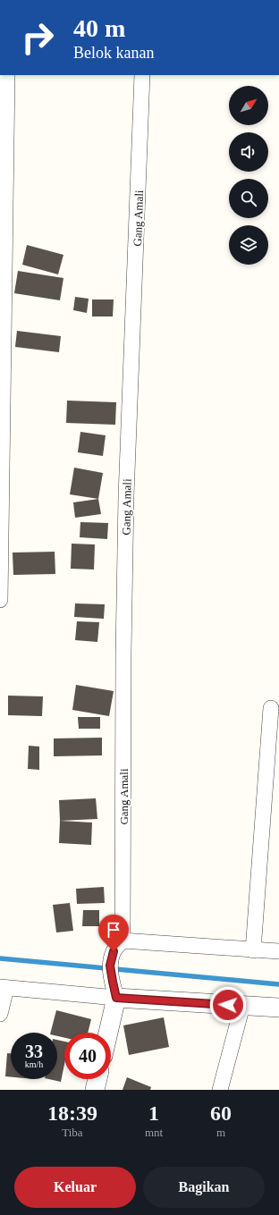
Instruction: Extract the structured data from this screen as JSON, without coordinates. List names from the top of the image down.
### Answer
{
  "streets": {
    "street": ["Gang Amali"]
  },
  "north": "top right",
  "page": {
    "turn": ["40 m", "Belok kanan"],
    "speed": "33 km/h",
    "limit": "40",
    "eta": [
      "18:39",
      "Tiba",
      "1",
      "mnt",
      "60",
      "m"
    ],
    "buttons": ["Keluar", "Bagikan"]
  }
}
